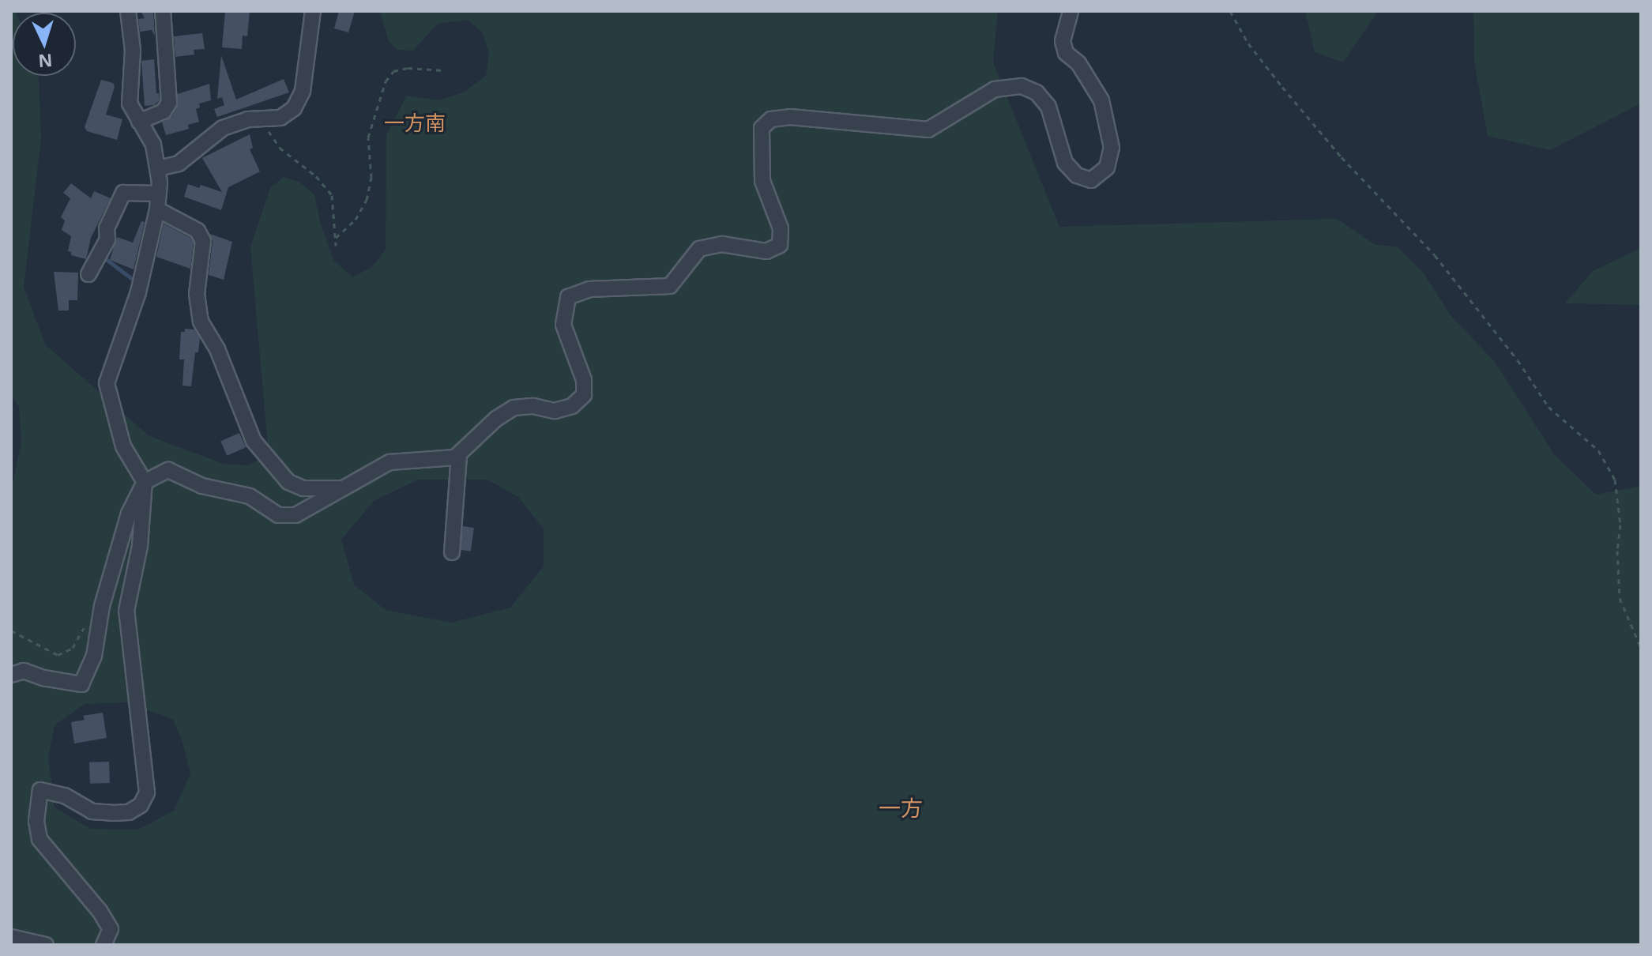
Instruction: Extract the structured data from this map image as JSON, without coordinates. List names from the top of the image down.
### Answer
{
  "districts": ["一方南", "一方"],
  "north": "bottom"
}
